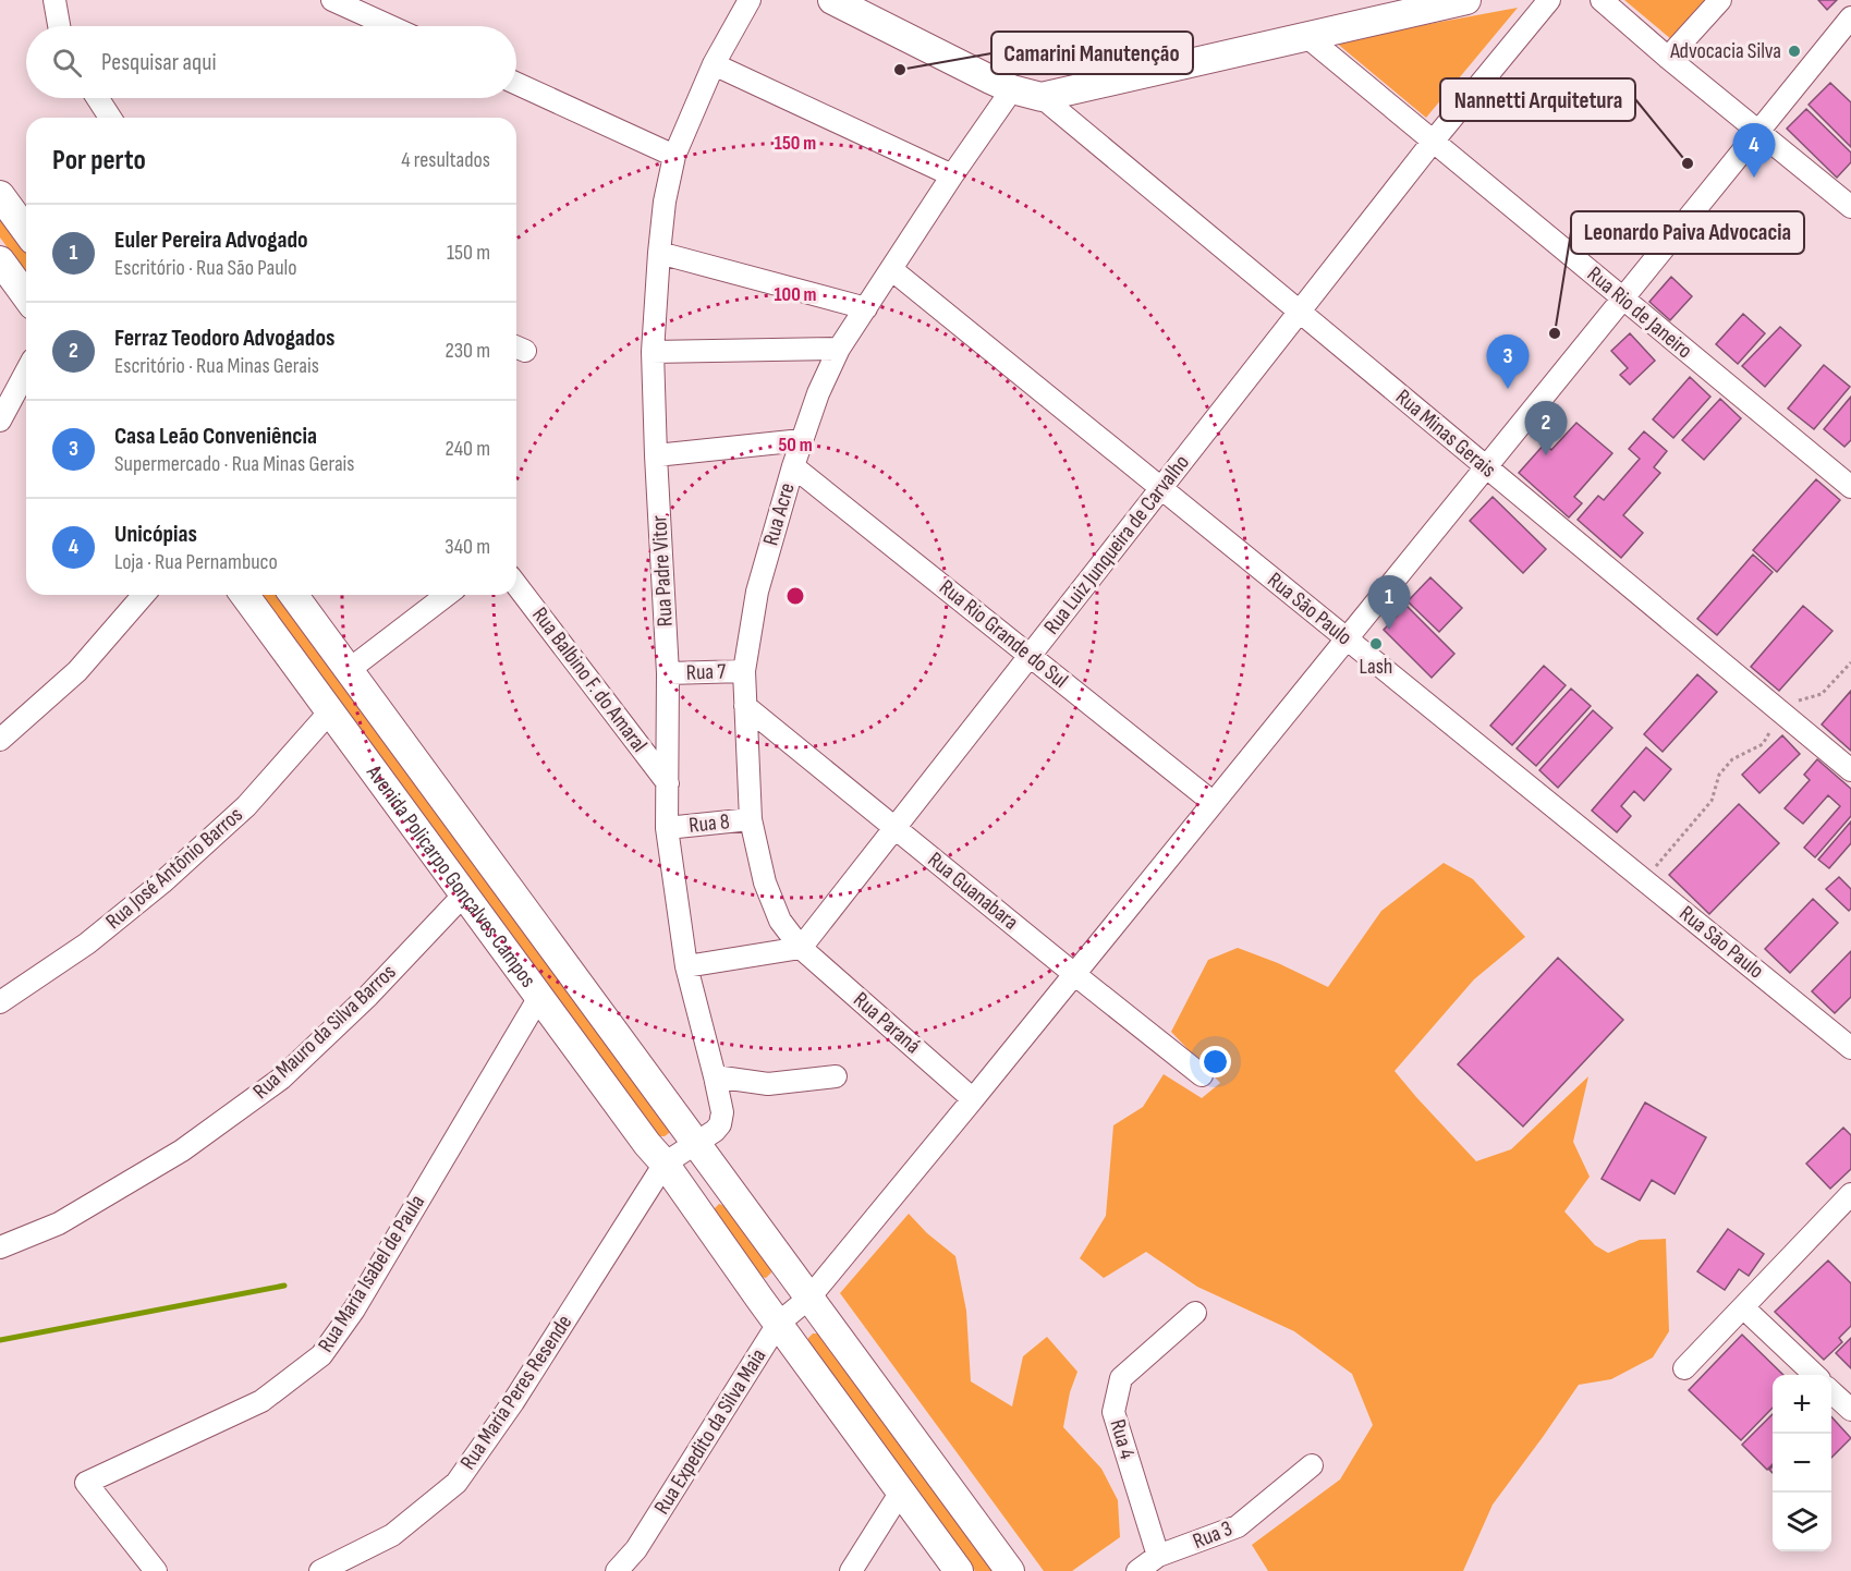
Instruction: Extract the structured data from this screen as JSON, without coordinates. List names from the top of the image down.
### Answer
{
  "streets": {
    "street": [
      "Rua Rio de Janeiro",
      "Rua Minas Gerais",
      "Rua Acre",
      "Rua Luiz Junqueira de Carvalho",
      "Rua Padre Vitor",
      "Rua São Paulo",
      "Rua Rio Grande do Sul",
      "Rua 7",
      "Rua Balbino F. do Amaral",
      "Rua 8",
      "Rua José Antônio Barros",
      "Avenida Policarpo Gonçalves Campos",
      "Rua Guanabara",
      "Rua Paraná",
      "Rua Mauro da Silva Barros",
      "Rua Maria Isabel de Paula",
      "Rua Maria Peres Resende",
      "Rua Expedito da Silva Maia",
      "Rua 4",
      "Rua 3"
    ]
  },
  "crossings": [
    ["Rua Rio de Janeiro", "Rua Luiz Junqueira de Carvalho"],
    ["Rua Rio de Janeiro", "Rua Expedito da Silva Maia"],
    ["Rua Minas Gerais", "Rua Luiz Junqueira de Carvalho"],
    ["Rua Minas Gerais", "Rua Expedito da Silva Maia"],
    ["Rua Acre", "Rua Luiz Junqueira de Carvalho"],
    ["Rua Acre", "Rua São Paulo"],
    ["Rua Acre", "Rua Rio Grande do Sul"],
    ["Rua Acre", "Rua 7"],
    ["Rua Acre", "Rua 8"],
    ["Rua Acre", "Rua Guanabara"],
    ["Rua Acre", "Rua Paraná"],
    ["Rua Luiz Junqueira de Carvalho", "Rua São Paulo"],
    ["Rua Luiz Junqueira de Carvalho", "Rua Rio Grande do Sul"],
    ["Rua Luiz Junqueira de Carvalho", "Rua Guanabara"],
    ["Rua Luiz Junqueira de Carvalho", "Rua Paraná"],
    ["Rua Padre Vitor", "Rua 7"],
    ["Rua Padre Vitor", "Rua Balbino F. do Amaral"],
    ["Rua Padre Vitor", "Rua 8"],
    ["Rua Padre Vitor", "Avenida Policarpo Gonçalves Campos"],
    ["Rua São Paulo", "Rua Expedito da Silva Maia"],
    ["Rua Rio Grande do Sul", "Rua Expedito da Silva Maia"],
    ["Rua José Antônio Barros", "Avenida Policarpo Gonçalves Campos"],
    ["Avenida Policarpo Gonçalves Campos", "Rua Mauro da Silva Barros"],
    ["Avenida Policarpo Gonçalves Campos", "Rua Maria Isabel de Paula"],
    ["Avenida Policarpo Gonçalves Campos", "Rua Maria Peres Resende"],
    ["Avenida Policarpo Gonçalves Campos", "Rua Expedito da Silva Maia"],
    ["Rua Guanabara", "Rua Expedito da Silva Maia"],
    ["Rua Paraná", "Rua Expedito da Silva Maia"],
    ["Rua 4", "Rua 3"]
  ],
  "places": [
    "Advocacia Silva",
    "Camarini Manutenção",
    "Nannetti Arquitetura",
    "Leonardo Paiva Advocacia",
    "Lash"
  ],
  "page": {
    "search": "Pesquisar aqui",
    "heading": ["Por perto", "4 resultados"],
    "pins": [
      "4",
      "3",
      "2",
      "1"
    ],
    "list": [
      {
        "mark": "1",
        "name": "Euler Pereira Advogado",
        "note": "Escritório · Rua São Paulo",
        "value": "150 m"
      },
      {
        "mark": "2",
        "name": "Ferraz Teodoro Advogados",
        "note": "Escritório · Rua Minas Gerais",
        "value": "230 m"
      },
      {
        "mark": "3",
        "name": "Casa Leão Conveniência",
        "note": "Supermercado · Rua Minas Gerais",
        "value": "240 m"
      },
      {
        "mark": "4",
        "name": "Unicópias",
        "note": "Loja · Rua Pernambuco",
        "value": "340 m"
      }
    ],
    "map_buttons": ["+", "−"]
  },
  "rings": ["150 m", "100 m", "50 m"]
}
